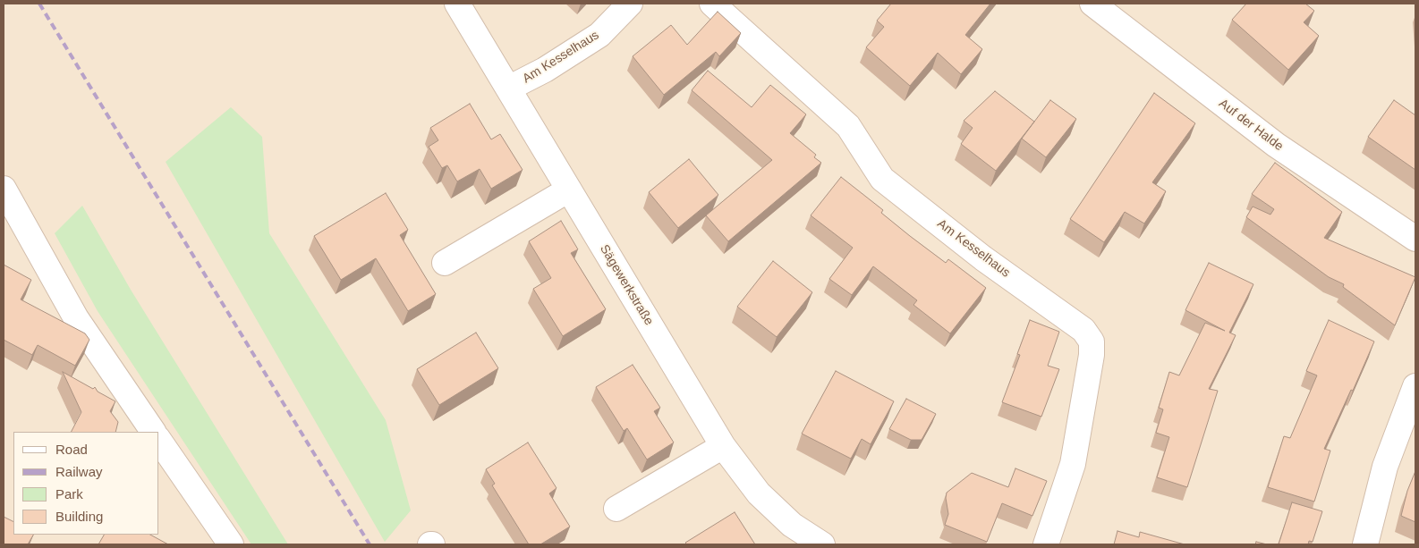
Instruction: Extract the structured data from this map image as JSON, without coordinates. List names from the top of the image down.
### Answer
{
  "streets": {
    "street": ["Am Kesselhaus", "Auf der Halde", "Sägewerkstraße"]
  },
  "crossings": [
    ["Am Kesselhaus", "Sägewerkstraße"]
  ],
  "legend": [
    "Road",
    "Railway",
    "Park",
    "Building"
  ]
}
